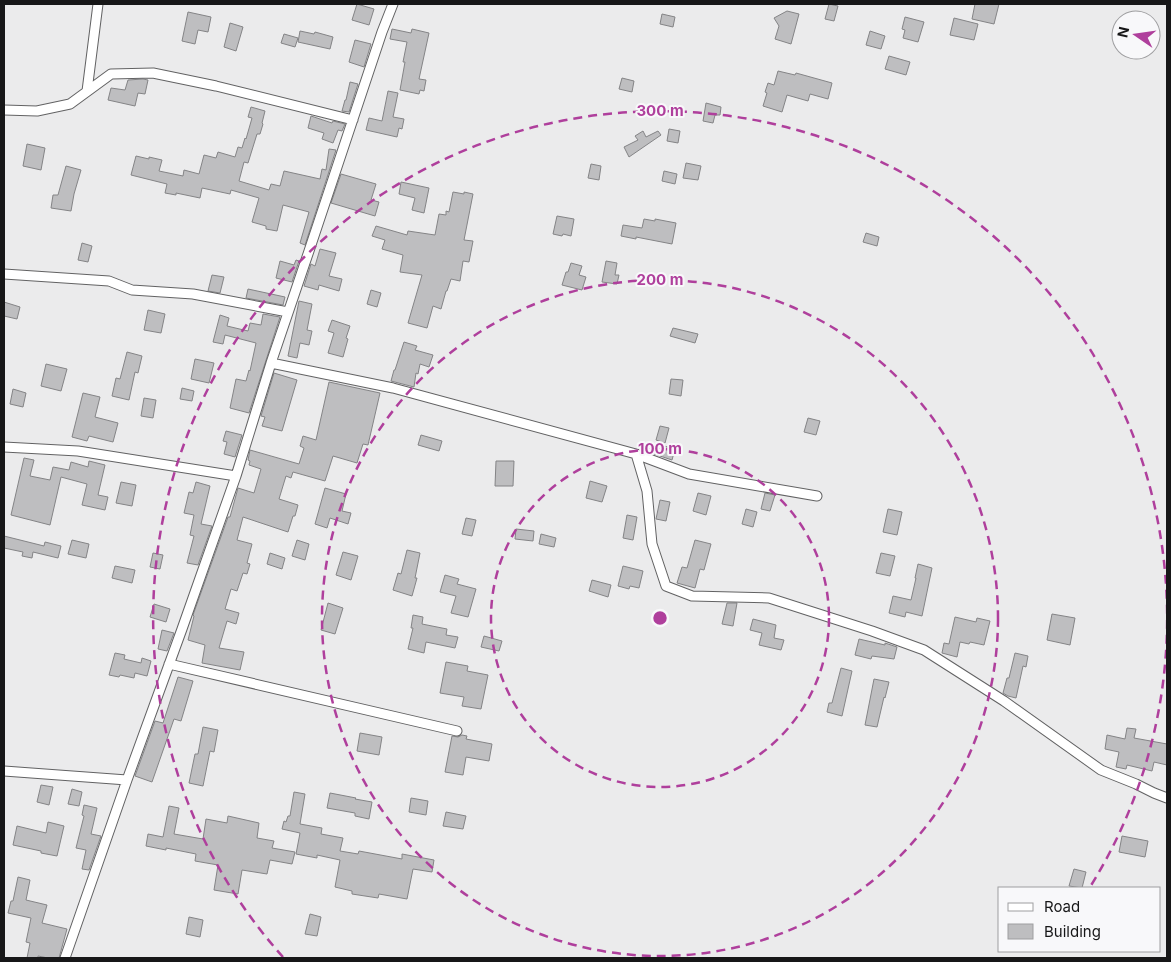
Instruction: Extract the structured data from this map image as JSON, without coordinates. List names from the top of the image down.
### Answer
{
  "legend": ["Road", "Building"],
  "north": "left",
  "rings": ["300 m", "200 m", "100 m"]
}
